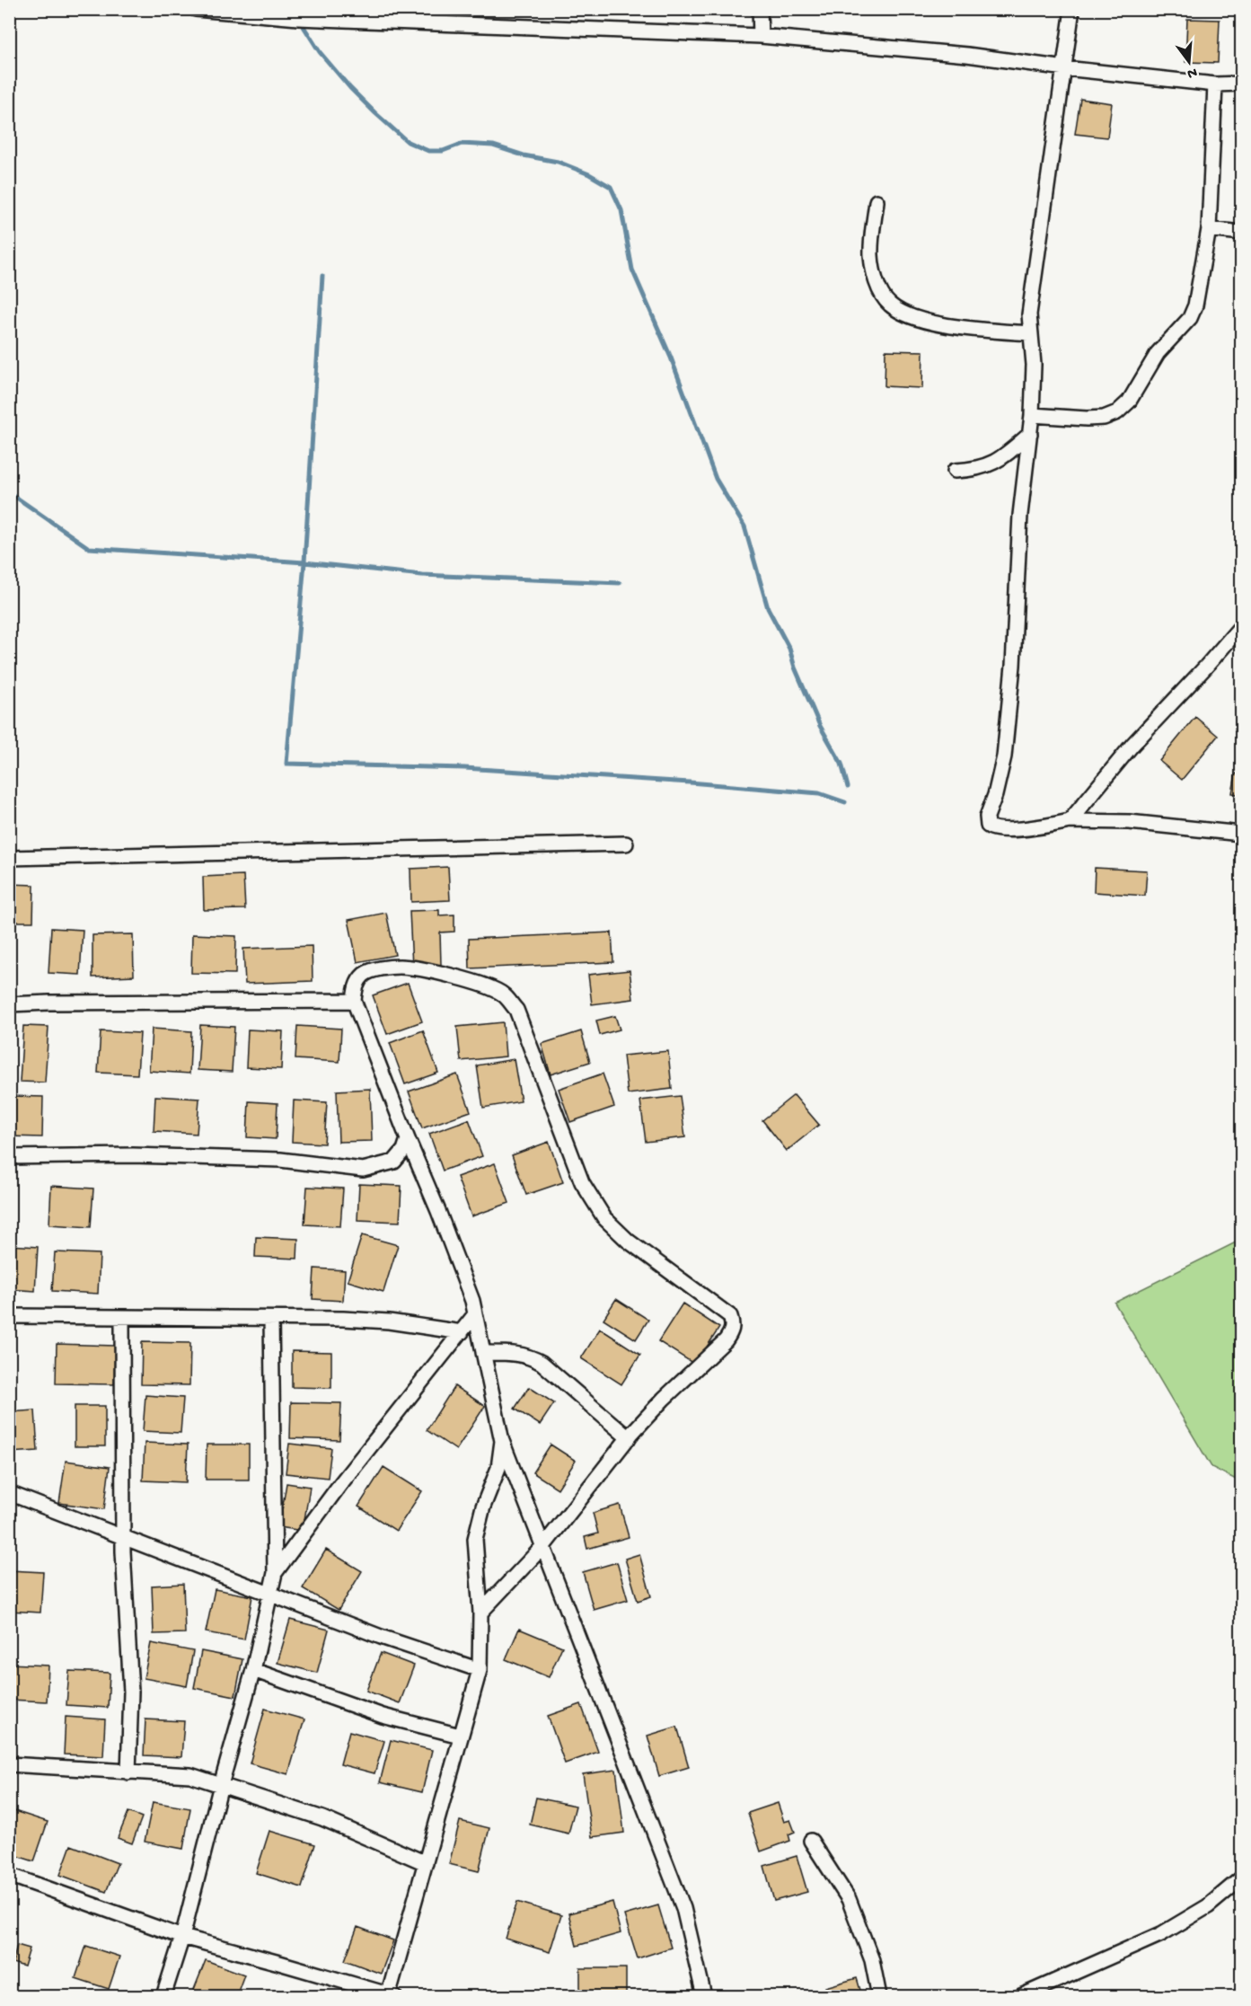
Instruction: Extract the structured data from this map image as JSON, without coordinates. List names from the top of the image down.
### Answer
{
  "north": "bottom"
}
